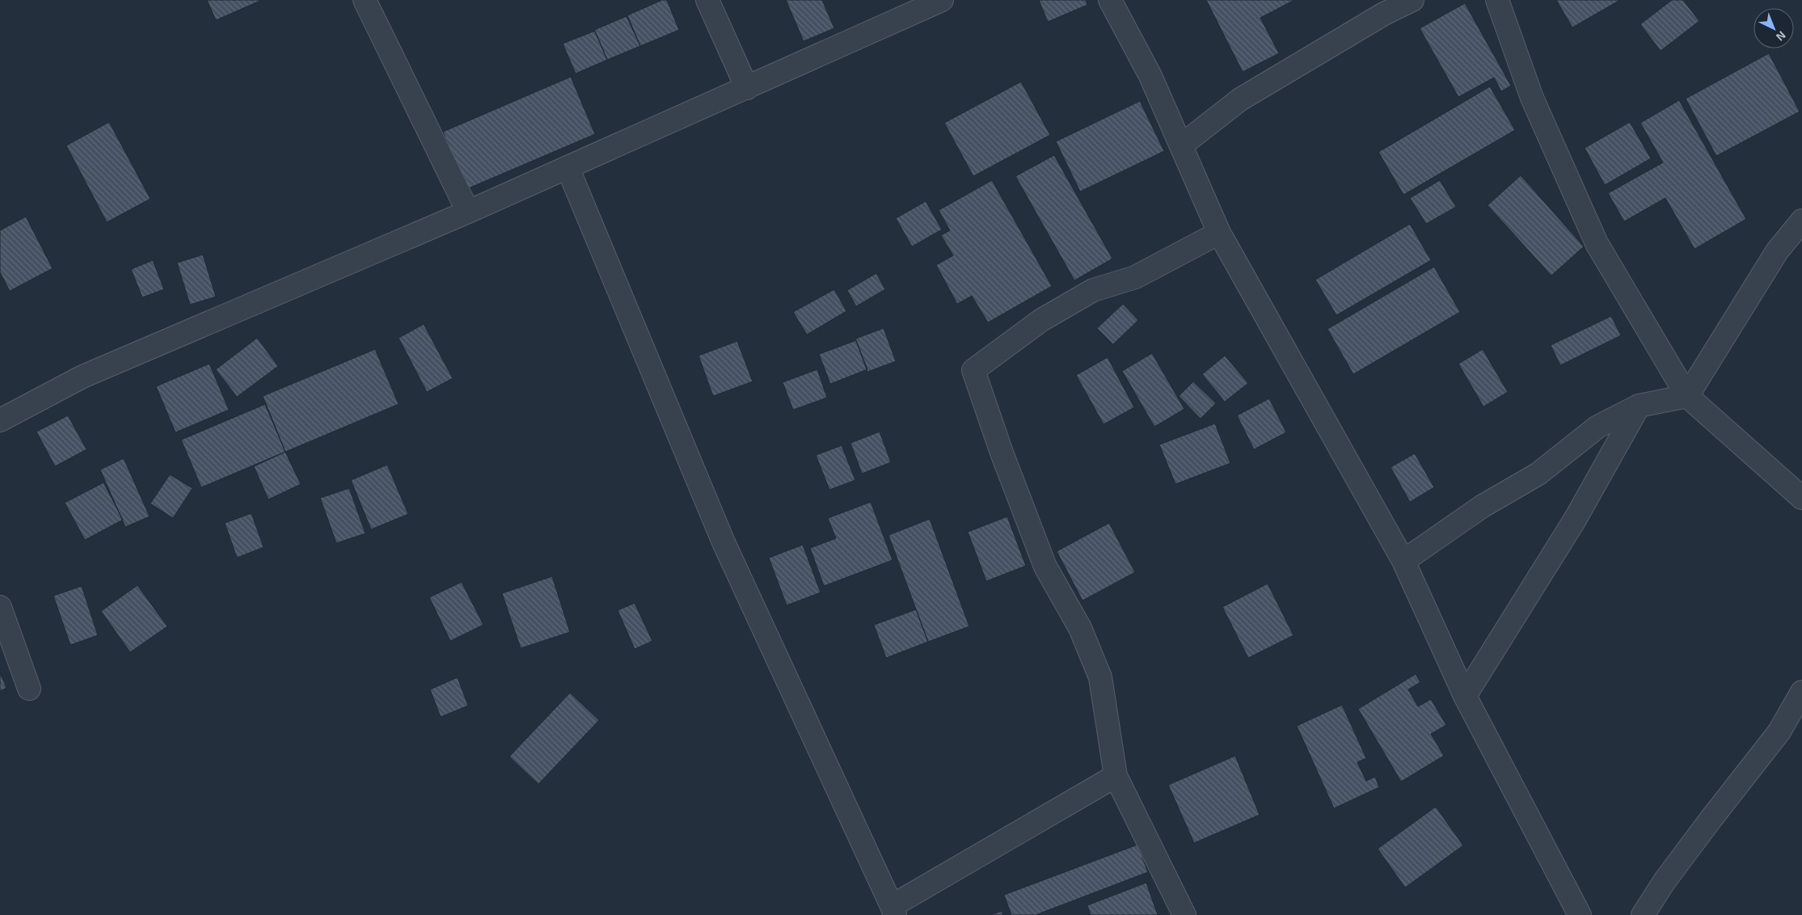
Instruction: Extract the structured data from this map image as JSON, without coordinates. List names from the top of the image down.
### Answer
{
  "north": "bottom right"
}
